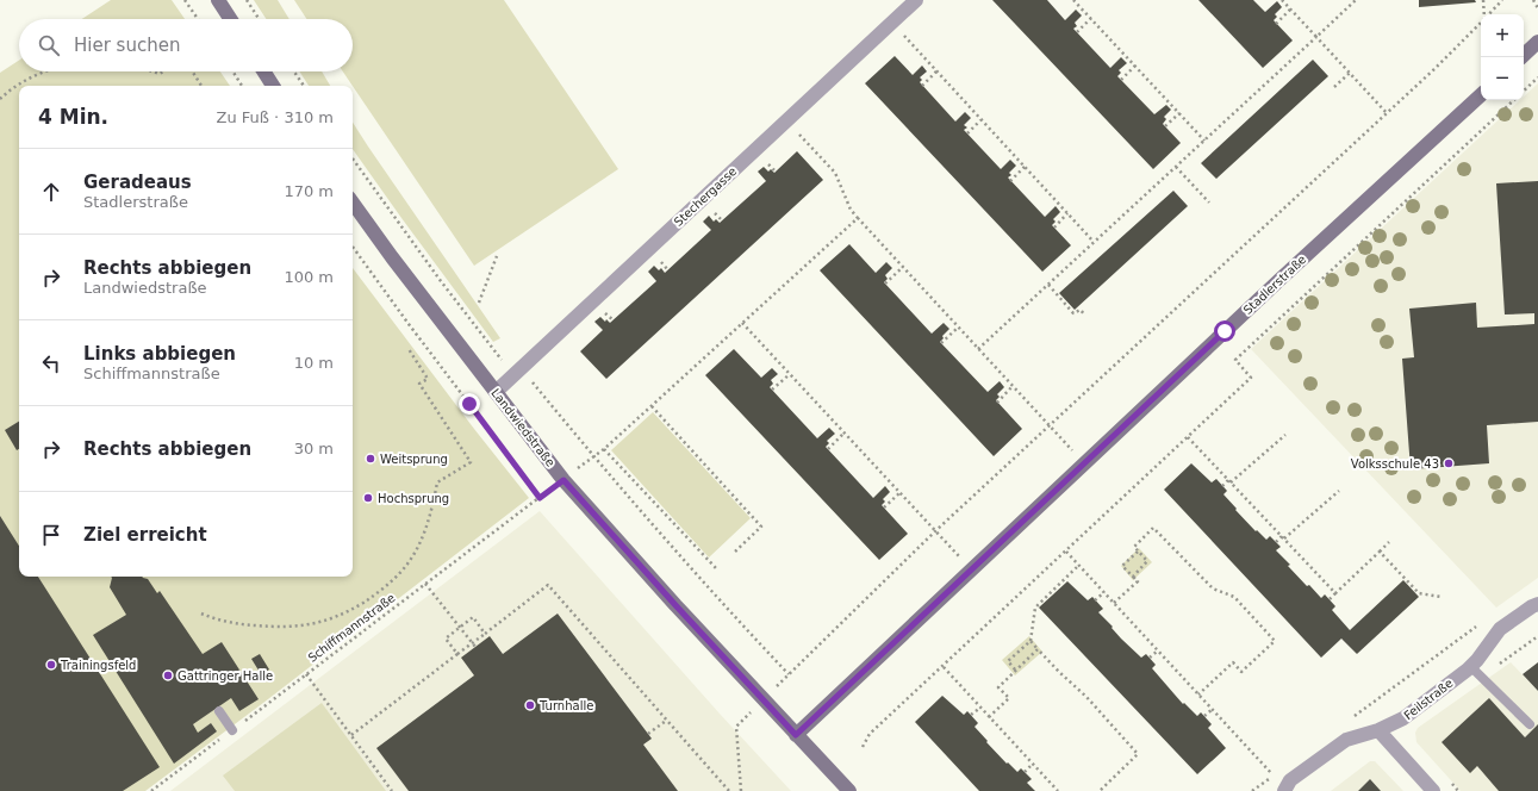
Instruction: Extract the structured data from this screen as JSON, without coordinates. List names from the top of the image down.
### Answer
{
  "streets": {
    "main road": ["Stadlerstraße", "Landwiedstraße"],
    "street": ["Stechergasse", "Feilstraße"],
    "path": ["Schiffmannstraße"]
  },
  "crossings": [
    ["Stechergasse", "Landwiedstraße"],
    ["Stadlerstraße", "Landwiedstraße"],
    ["Landwiedstraße", "Schiffmannstraße"]
  ],
  "places": [
    "Weitsprung",
    "Volksschule 43",
    "Hochsprung",
    "Trainingsfeld",
    "Gattringer Halle",
    "Turnhalle"
  ],
  "page": {
    "map_buttons": ["+", "−"],
    "search": "Hier suchen",
    "heading": ["4 Min.", "Zu Fuß · 310 m"],
    "list": [
      ["Geradeaus", "Stadlerstraße", "170 m"],
      ["Rechts abbiegen", "Landwiedstraße", "100 m"],
      ["Links abbiegen", "Schiffmannstraße", "10 m"],
      ["Rechts abbiegen", "30 m"],
      "Ziel erreicht"
    ]
  }
}
